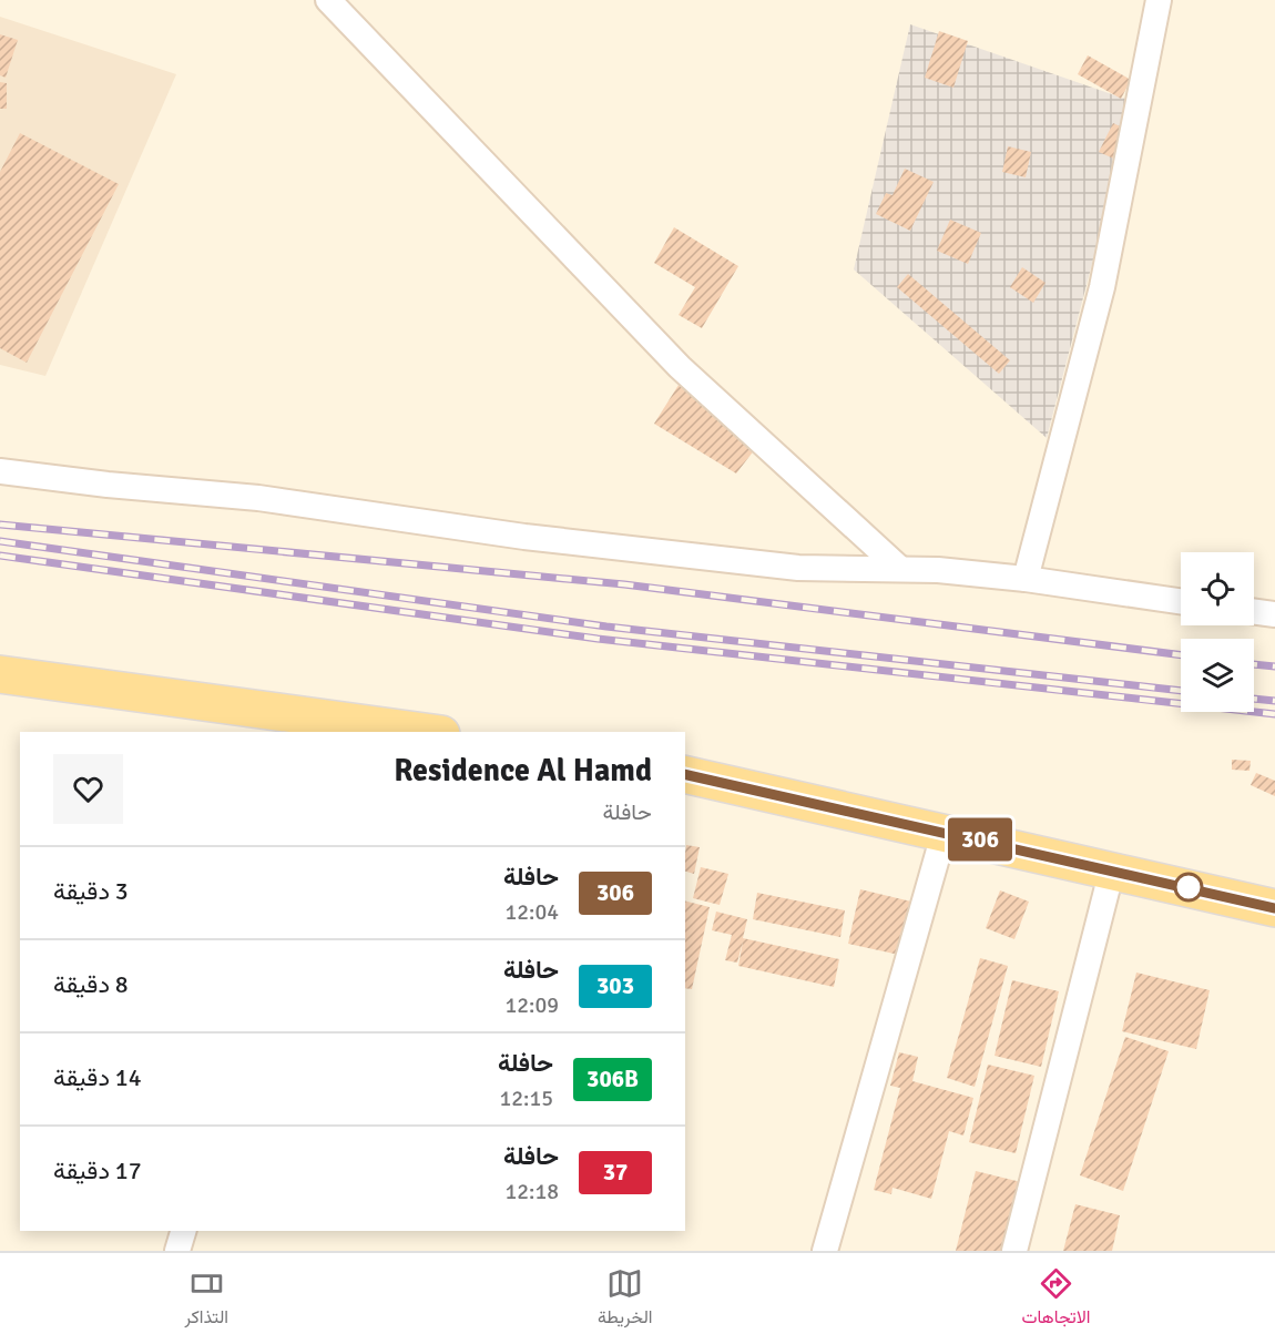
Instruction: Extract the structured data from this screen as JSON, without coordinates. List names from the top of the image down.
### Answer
{
  "lines": ["bus line 306"],
  "page": {
    "on_map": "306",
    "heading": ["Residence Al Hamd", "حافلة"],
    "list": [
      {
        "mark": "306",
        "name": "حافلة",
        "note": "12:04",
        "value": "3 دقيقة"
      },
      {
        "mark": "303",
        "name": "حافلة",
        "note": "12:09",
        "value": "8 دقيقة"
      },
      {
        "mark": "306B",
        "name": "حافلة",
        "note": "12:15",
        "value": "14 دقيقة"
      },
      {
        "mark": "37",
        "name": "حافلة",
        "note": "12:18",
        "value": "17 دقيقة"
      }
    ],
    "tabs": ["الاتجاهات", "الخريطة", "التذاكر"]
  }
}
